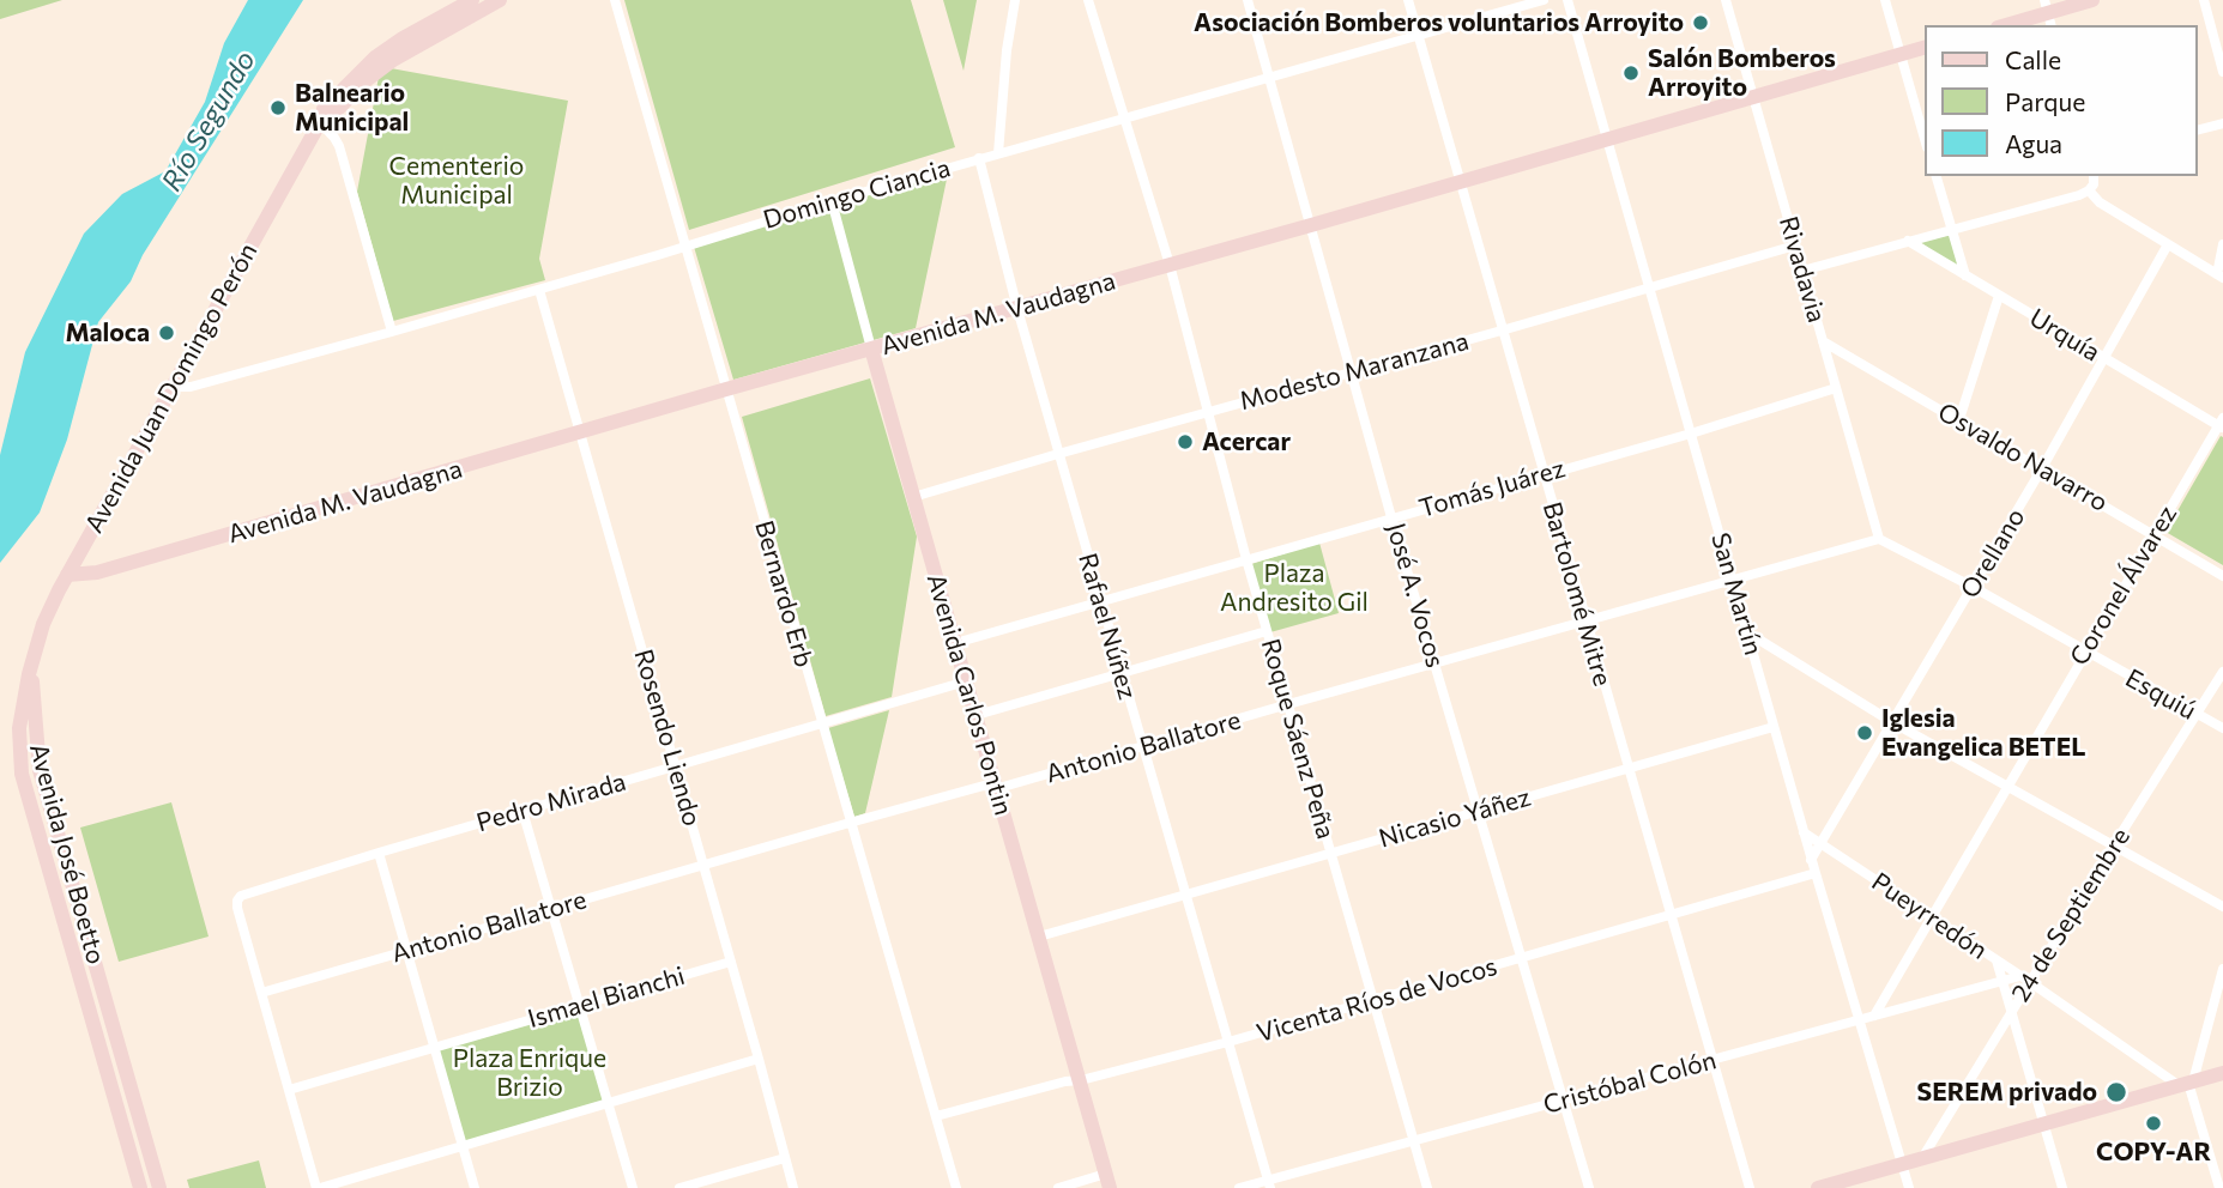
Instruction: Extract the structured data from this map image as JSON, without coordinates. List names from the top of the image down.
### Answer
{
  "streets": {
    "main road": [
      "Avenida M. Vaudagna",
      "Avenida Juan Domingo Perón",
      "Avenida Carlos Pontin",
      "Avenida José Boetto"
    ],
    "street": [
      "Domingo Ciancia",
      "Rivadavia",
      "Urquía",
      "Modesto Maranzana",
      "Osvaldo Navarro",
      "Tomás Juárez",
      "Orellano",
      "Coronel Álvarez",
      "Bernardo Erb",
      "Bartolomé Mitre",
      "San Martín",
      "José A. Vocos",
      "Rafael Núñez",
      "Esquiú",
      "Rosendo Liendo",
      "Roque Sáenz Peña",
      "Antonio Ballatore",
      "Pedro Mirada",
      "Nicasio Yáñez",
      "24 de Septiembre",
      "Pueyrredón",
      "Ismael Bianchi",
      "Vicenta Ríos de Vocos",
      "Cristóbal Colón"
    ]
  },
  "crossings": [
    ["Domingo Ciancia", "Avenida Juan Domingo Perón"],
    ["Domingo Ciancia", "Bernardo Erb"],
    ["Domingo Ciancia", "Bartolomé Mitre"],
    ["Domingo Ciancia", "José A. Vocos"],
    ["Domingo Ciancia", "Rafael Núñez"],
    ["Domingo Ciancia", "Avenida Carlos Pontin"],
    ["Domingo Ciancia", "Rosendo Liendo"],
    ["Domingo Ciancia", "Roque Sáenz Peña"],
    ["Rivadavia", "Avenida M. Vaudagna"],
    ["Rivadavia", "Modesto Maranzana"],
    ["Rivadavia", "Osvaldo Navarro"],
    ["Rivadavia", "Tomás Juárez"],
    ["Rivadavia", "Esquiú"],
    ["Rivadavia", "Antonio Ballatore"],
    ["Avenida M. Vaudagna", "Avenida Juan Domingo Perón"],
    ["Avenida M. Vaudagna", "Bernardo Erb"],
    ["Avenida M. Vaudagna", "Bartolomé Mitre"],
    ["Avenida M. Vaudagna", "San Martín"],
    ["Avenida M. Vaudagna", "José A. Vocos"],
    ["Avenida M. Vaudagna", "Rafael Núñez"],
    ["Avenida M. Vaudagna", "Avenida Carlos Pontin"],
    ["Avenida M. Vaudagna", "Rosendo Liendo"],
    ["Avenida M. Vaudagna", "Roque Sáenz Peña"],
    ["Urquía", "Orellano"],
    ["Urquía", "Coronel Álvarez"],
    ["Modesto Maranzana", "Bartolomé Mitre"],
    ["Modesto Maranzana", "San Martín"],
    ["Modesto Maranzana", "José A. Vocos"],
    ["Modesto Maranzana", "Rafael Núñez"],
    ["Modesto Maranzana", "Avenida Carlos Pontin"],
    ["Modesto Maranzana", "Roque Sáenz Peña"],
    ["Avenida Juan Domingo Perón", "Avenida José Boetto"],
    ["Osvaldo Navarro", "Orellano"],
    ["Osvaldo Navarro", "Coronel Álvarez"],
    ["Tomás Juárez", "Bartolomé Mitre"],
    ["Tomás Juárez", "San Martín"],
    ["Tomás Juárez", "José A. Vocos"],
    ["Tomás Juárez", "Rafael Núñez"],
    ["Tomás Juárez", "Avenida Carlos Pontin"],
    ["Tomás Juárez", "Roque Sáenz Peña"],
    ["Orellano", "San Martín"],
    ["Orellano", "Esquiú"],
    ["Orellano", "Pueyrredón"],
    ["Coronel Álvarez", "Esquiú"],
    ["Coronel Álvarez", "Pueyrredón"],
    ["Coronel Álvarez", "Cristóbal Colón"],
    ["Bernardo Erb", "Antonio Ballatore"],
    ["Bernardo Erb", "Pedro Mirada"],
    ["Bernardo Erb", "Vicenta Ríos de Vocos"],
    ["Bartolomé Mitre", "Antonio Ballatore"],
    ["Bartolomé Mitre", "Nicasio Yáñez"],
    ["Bartolomé Mitre", "Vicenta Ríos de Vocos"],
    ["Bartolomé Mitre", "Cristóbal Colón"],
    ["San Martín", "Antonio Ballatore"],
    ["San Martín", "Nicasio Yáñez"],
    ["San Martín", "Pueyrredón"],
    ["San Martín", "Vicenta Ríos de Vocos"],
    ["San Martín", "Cristóbal Colón"],
    ["José A. Vocos", "Antonio Ballatore"],
    ["José A. Vocos", "Nicasio Yáñez"],
    ["José A. Vocos", "Vicenta Ríos de Vocos"],
    ["José A. Vocos", "Cristóbal Colón"],
    ["Rafael Núñez", "Antonio Ballatore"],
    ["Rafael Núñez", "Nicasio Yáñez"],
    ["Rafael Núñez", "Vicenta Ríos de Vocos"],
    ["Rafael Núñez", "Cristóbal Colón"],
    ["Avenida Carlos Pontin", "Antonio Ballatore"],
    ["Avenida Carlos Pontin", "Pedro Mirada"],
    ["Avenida Carlos Pontin", "Nicasio Yáñez"],
    ["Avenida Carlos Pontin", "Vicenta Ríos de Vocos"],
    ["Esquiú", "Antonio Ballatore"],
    ["Esquiú", "24 de Septiembre"],
    ["Rosendo Liendo", "Antonio Ballatore"],
    ["Rosendo Liendo", "Pedro Mirada"],
    ["Rosendo Liendo", "Ismael Bianchi"],
    ["Roque Sáenz Peña", "Antonio Ballatore"],
    ["Roque Sáenz Peña", "Nicasio Yáñez"],
    ["Roque Sáenz Peña", "Vicenta Ríos de Vocos"],
    ["Roque Sáenz Peña", "Cristóbal Colón"],
    ["Antonio Ballatore", "Pedro Mirada"],
    ["24 de Septiembre", "Pueyrredón"],
    ["24 de Septiembre", "Cristóbal Colón"],
    ["Pueyrredón", "Cristóbal Colón"]
  ],
  "water": ["Río Segundo"],
  "parks": ["Cementerio Municipal", "Plaza Andresito Gil", "Plaza Enrique Brizio"],
  "places": [
    "Asociación Bomberos voluntarios Arroyito",
    "Salón Bomberos Arroyito",
    "Balneario Municipal",
    "Maloca",
    "Acercar",
    "Iglesia Evangelica BETEL",
    "SEREM privado",
    "COPY-AR"
  ],
  "legend": ["Calle", "Parque", "Agua"]
}
